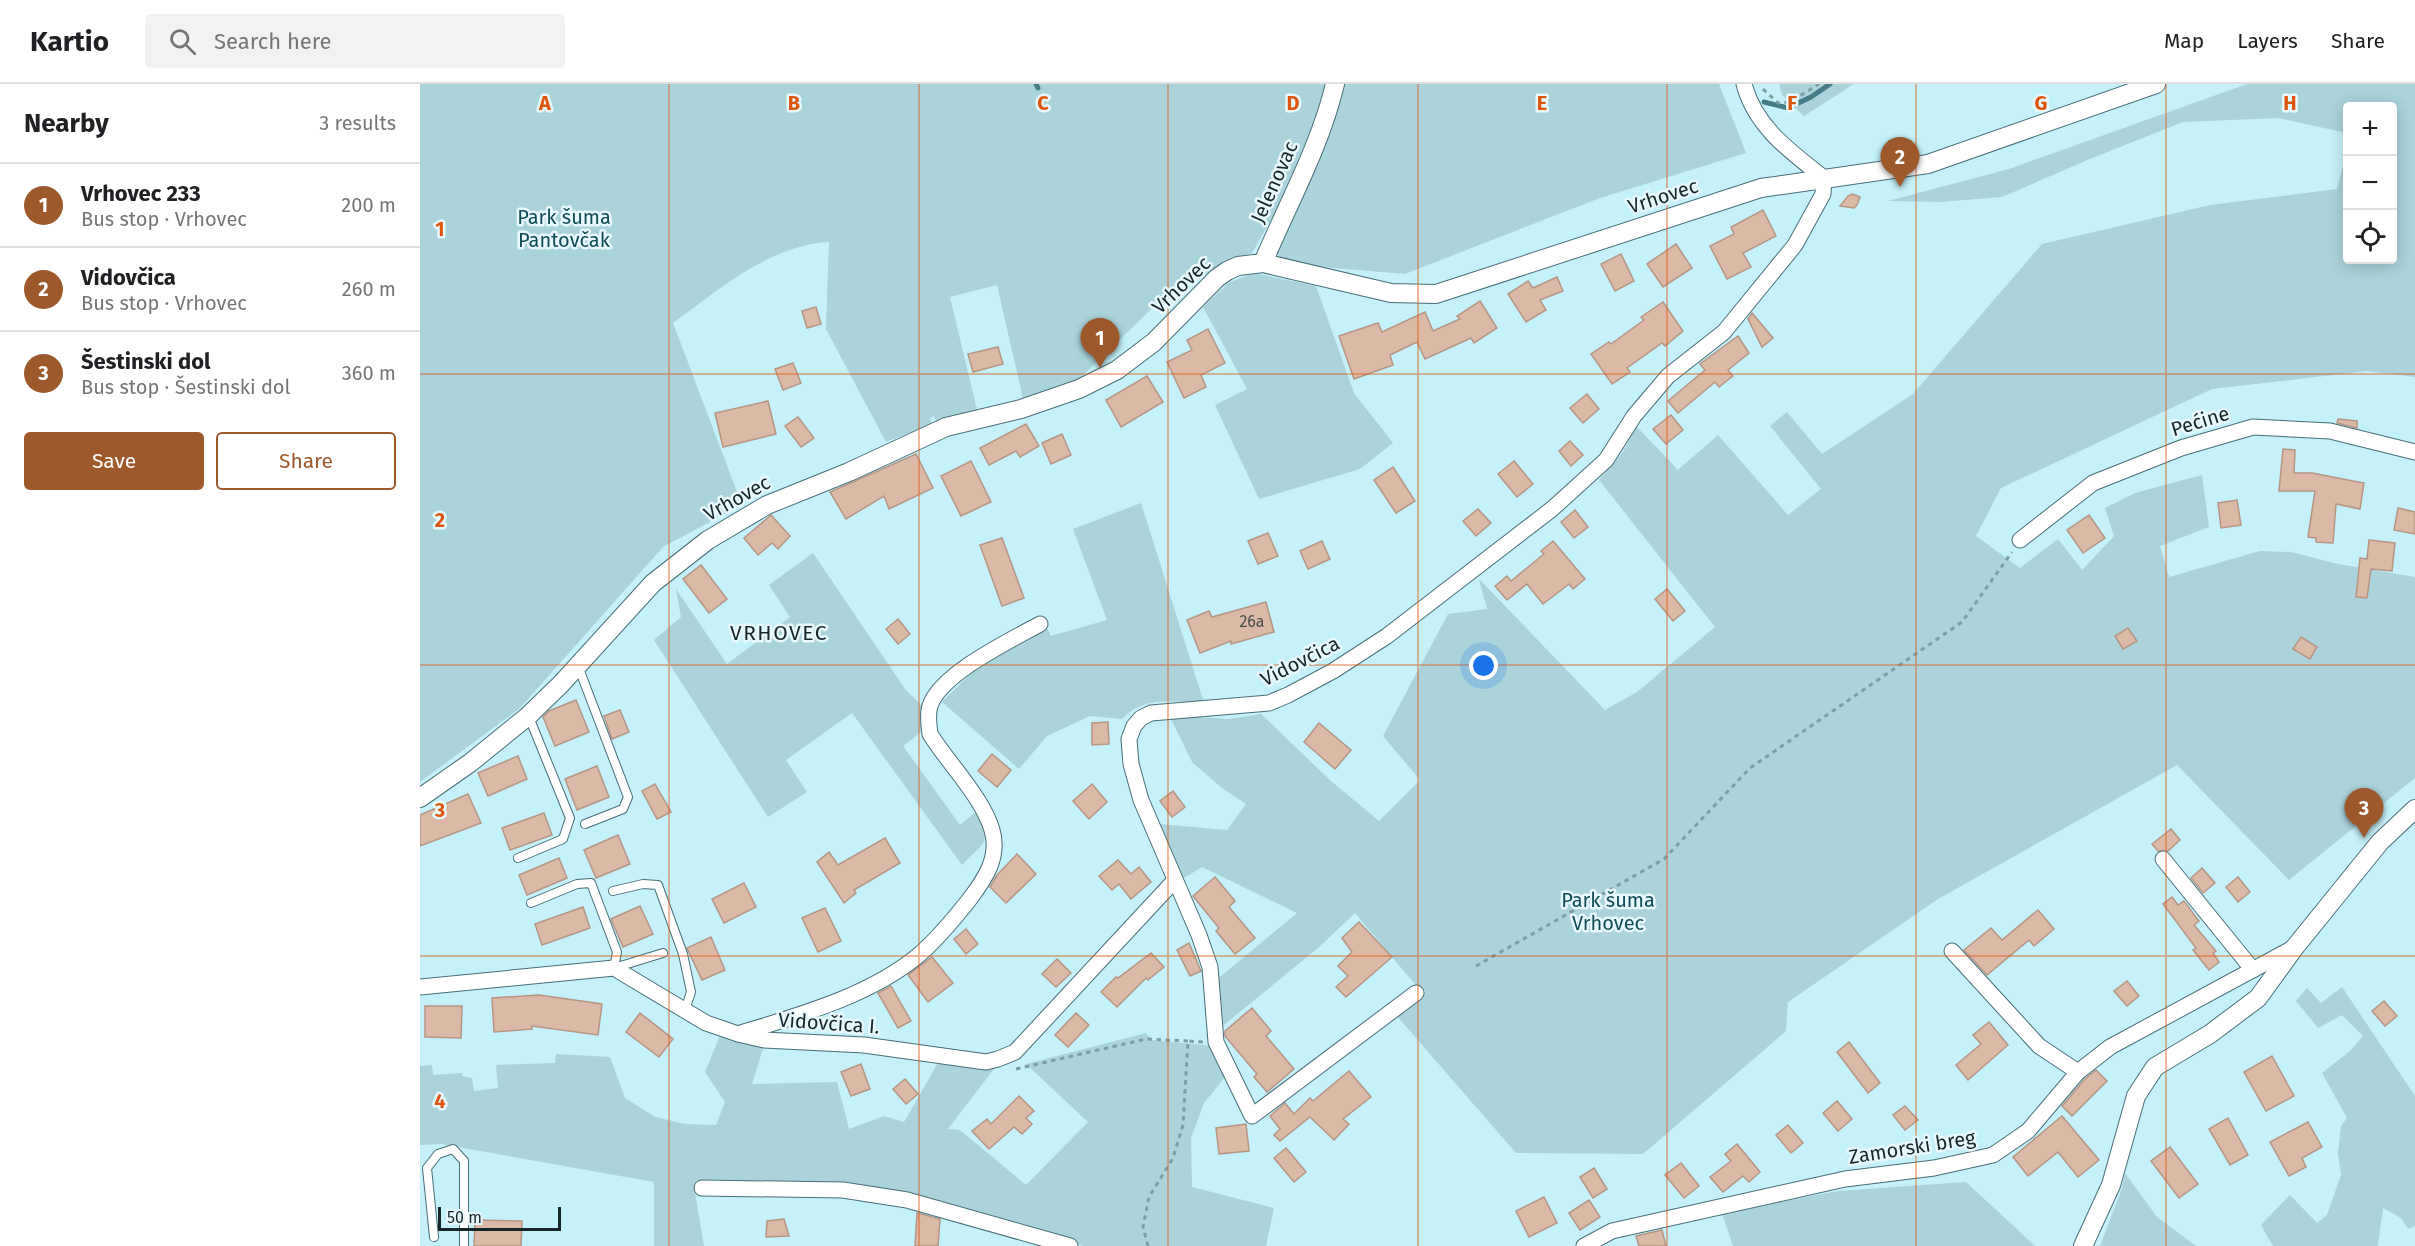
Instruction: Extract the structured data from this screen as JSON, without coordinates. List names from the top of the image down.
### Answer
{
  "streets": {
    "street": [
      "Jelenovac",
      "Vrhovec",
      "Pećine",
      "Vidovčica",
      "Vidovčica I.",
      "Zamorski breg"
    ]
  },
  "crossings": [
    ["Jelenovac", "Vrhovec"],
    ["Vrhovec", "Vidovčica"]
  ],
  "districts": ["VRHOVEC"],
  "parks": ["Park šuma Pantovčak", "Park šuma Vrhovec"],
  "house_numbers": ["26a"],
  "scale_bar": "50 m",
  "page": {
    "header": "Kartio",
    "search": "Search here",
    "nav": ["Map", "Layers", "Share"],
    "heading": ["Nearby", "3 results"],
    "map_buttons": ["+", "−"],
    "pins": ["2", "1", "3"],
    "list": [
      {
        "mark": "1",
        "name": "Vrhovec 233",
        "note": "Bus stop · Vrhovec",
        "value": "200 m"
      },
      {
        "mark": "2",
        "name": "Vidovčica",
        "note": "Bus stop · Vrhovec",
        "value": "260 m"
      },
      {
        "mark": "3",
        "name": "Šestinski dol",
        "note": "Bus stop · Šestinski dol",
        "value": "360 m"
      }
    ],
    "buttons": ["Save", "Share"],
    "scale": "50 m"
  },
  "grid": {
    "columns": [
      "A",
      "B",
      "C",
      "D",
      "E",
      "F",
      "G",
      "H"
    ],
    "rows": [
      "1",
      "2",
      "3",
      "4"
    ]
  }
}
